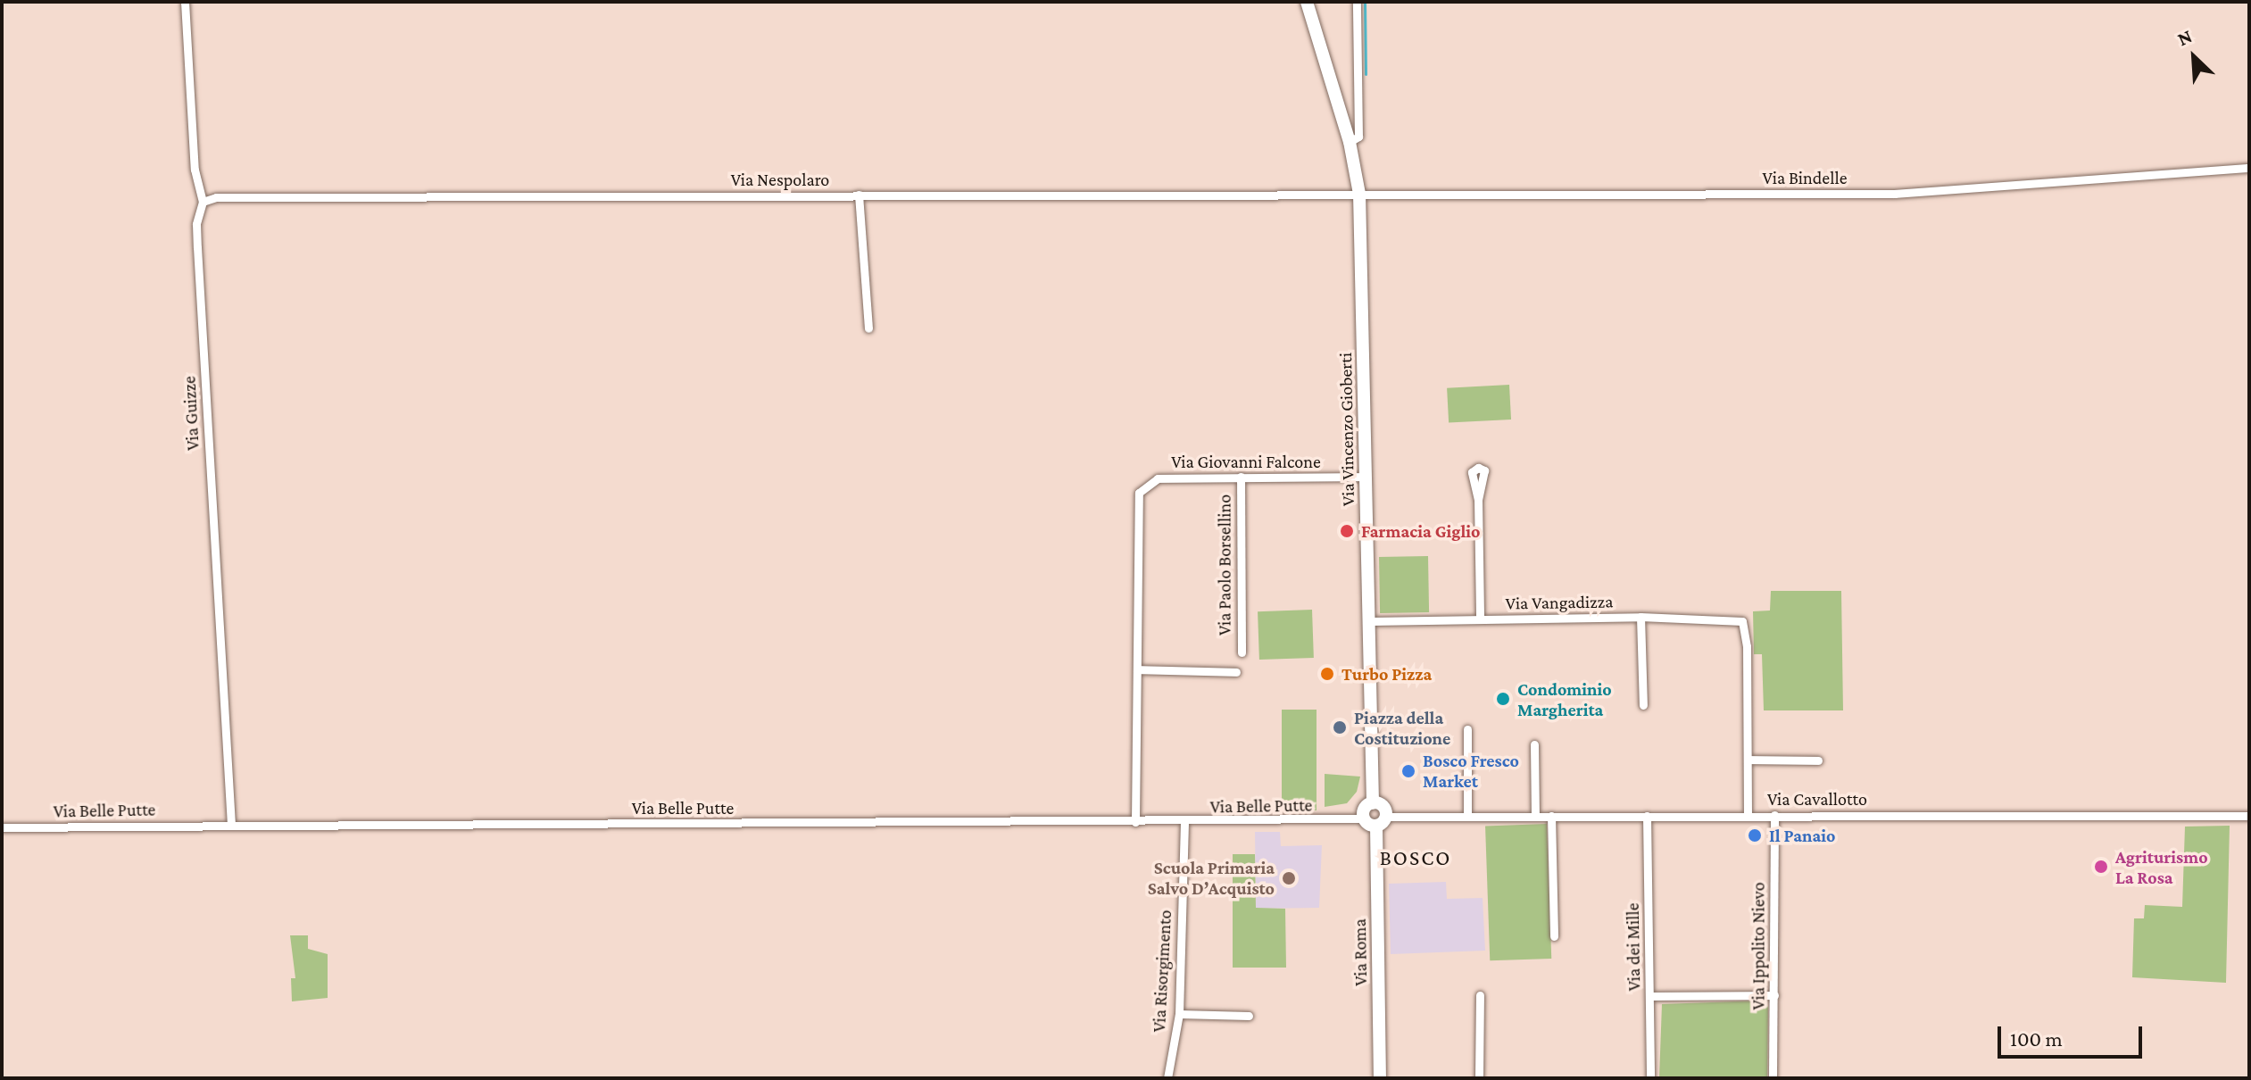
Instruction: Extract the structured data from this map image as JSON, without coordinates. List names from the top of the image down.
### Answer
{
  "streets": {
    "street": [
      "Via Bindelle",
      "Via Nespolaro",
      "Via Guizze",
      "Via Vincenzo Gioberti",
      "Via Giovanni Falcone",
      "Via Paolo Borsellino",
      "Via Vangadizza",
      "Via Cavallotto",
      "Via Belle Putte",
      "Via Ippolito Nievo",
      "Via dei Mille",
      "Via Roma",
      "Via Risorgimento"
    ]
  },
  "crossings": [
    ["Via Bindelle", "Via Nespolaro"],
    ["Via Bindelle", "Via Vincenzo Gioberti"],
    ["Via Nespolaro", "Via Guizze"],
    ["Via Nespolaro", "Via Vincenzo Gioberti"],
    ["Via Guizze", "Via Belle Putte"],
    ["Via Vincenzo Gioberti", "Via Giovanni Falcone"],
    ["Via Vincenzo Gioberti", "Via Vangadizza"],
    ["Via Giovanni Falcone", "Via Paolo Borsellino"],
    ["Via Giovanni Falcone", "Via Belle Putte"],
    ["Via Vangadizza", "Via Cavallotto"],
    ["Via Cavallotto", "Via Ippolito Nievo"],
    ["Via Cavallotto", "Via dei Mille"],
    ["Via Cavallotto", "Via Roma"],
    ["Via Belle Putte", "Via Risorgimento"]
  ],
  "districts": ["BOSCO"],
  "places": [
    "Farmacia Giglio",
    "Turbo Pizza",
    "Condominio Margherita",
    "Piazza della Costituzione",
    "Bosco Fresco Market",
    "Il Panaio",
    "Agriturismo La Rosa",
    "Scuola Primaria Salvo D’Acquisto"
  ],
  "scale_bar": "100 m",
  "north": "top left"
}
